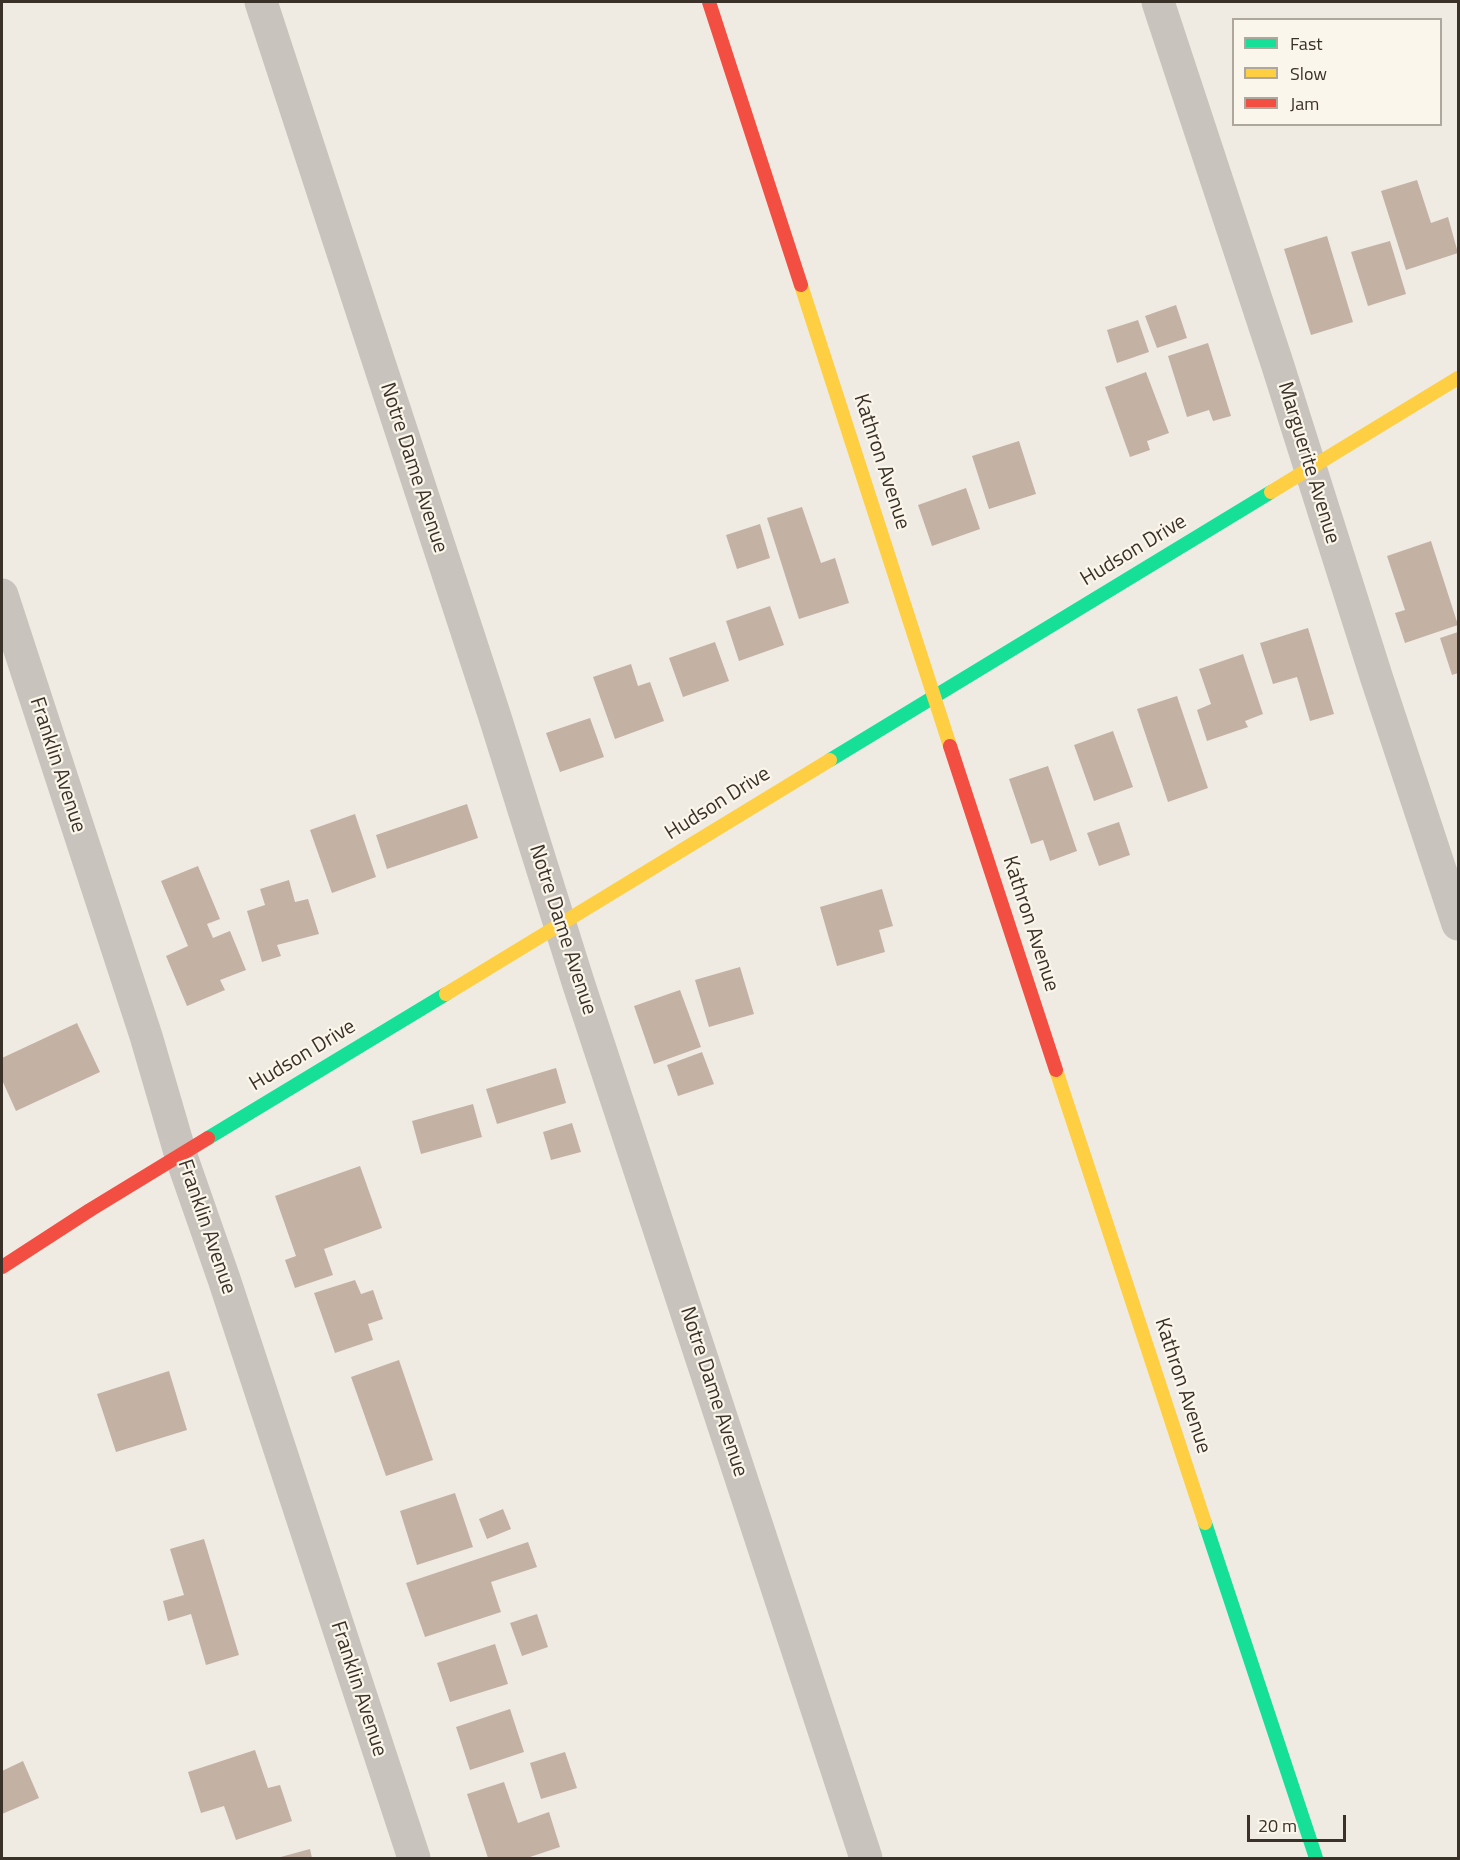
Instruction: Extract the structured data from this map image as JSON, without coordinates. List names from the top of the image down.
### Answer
{
  "streets": {
    "street": [
      "Kathron Avenue",
      "Marguerite Avenue",
      "Notre Dame Avenue",
      "Hudson Drive",
      "Franklin Avenue"
    ]
  },
  "crossings": [
    ["Kathron Avenue", "Hudson Drive"],
    ["Marguerite Avenue", "Hudson Drive"],
    ["Notre Dame Avenue", "Hudson Drive"],
    ["Hudson Drive", "Franklin Avenue"]
  ],
  "legend": ["Fast", "Slow", "Jam"],
  "scale_bar": "20 m"
}
